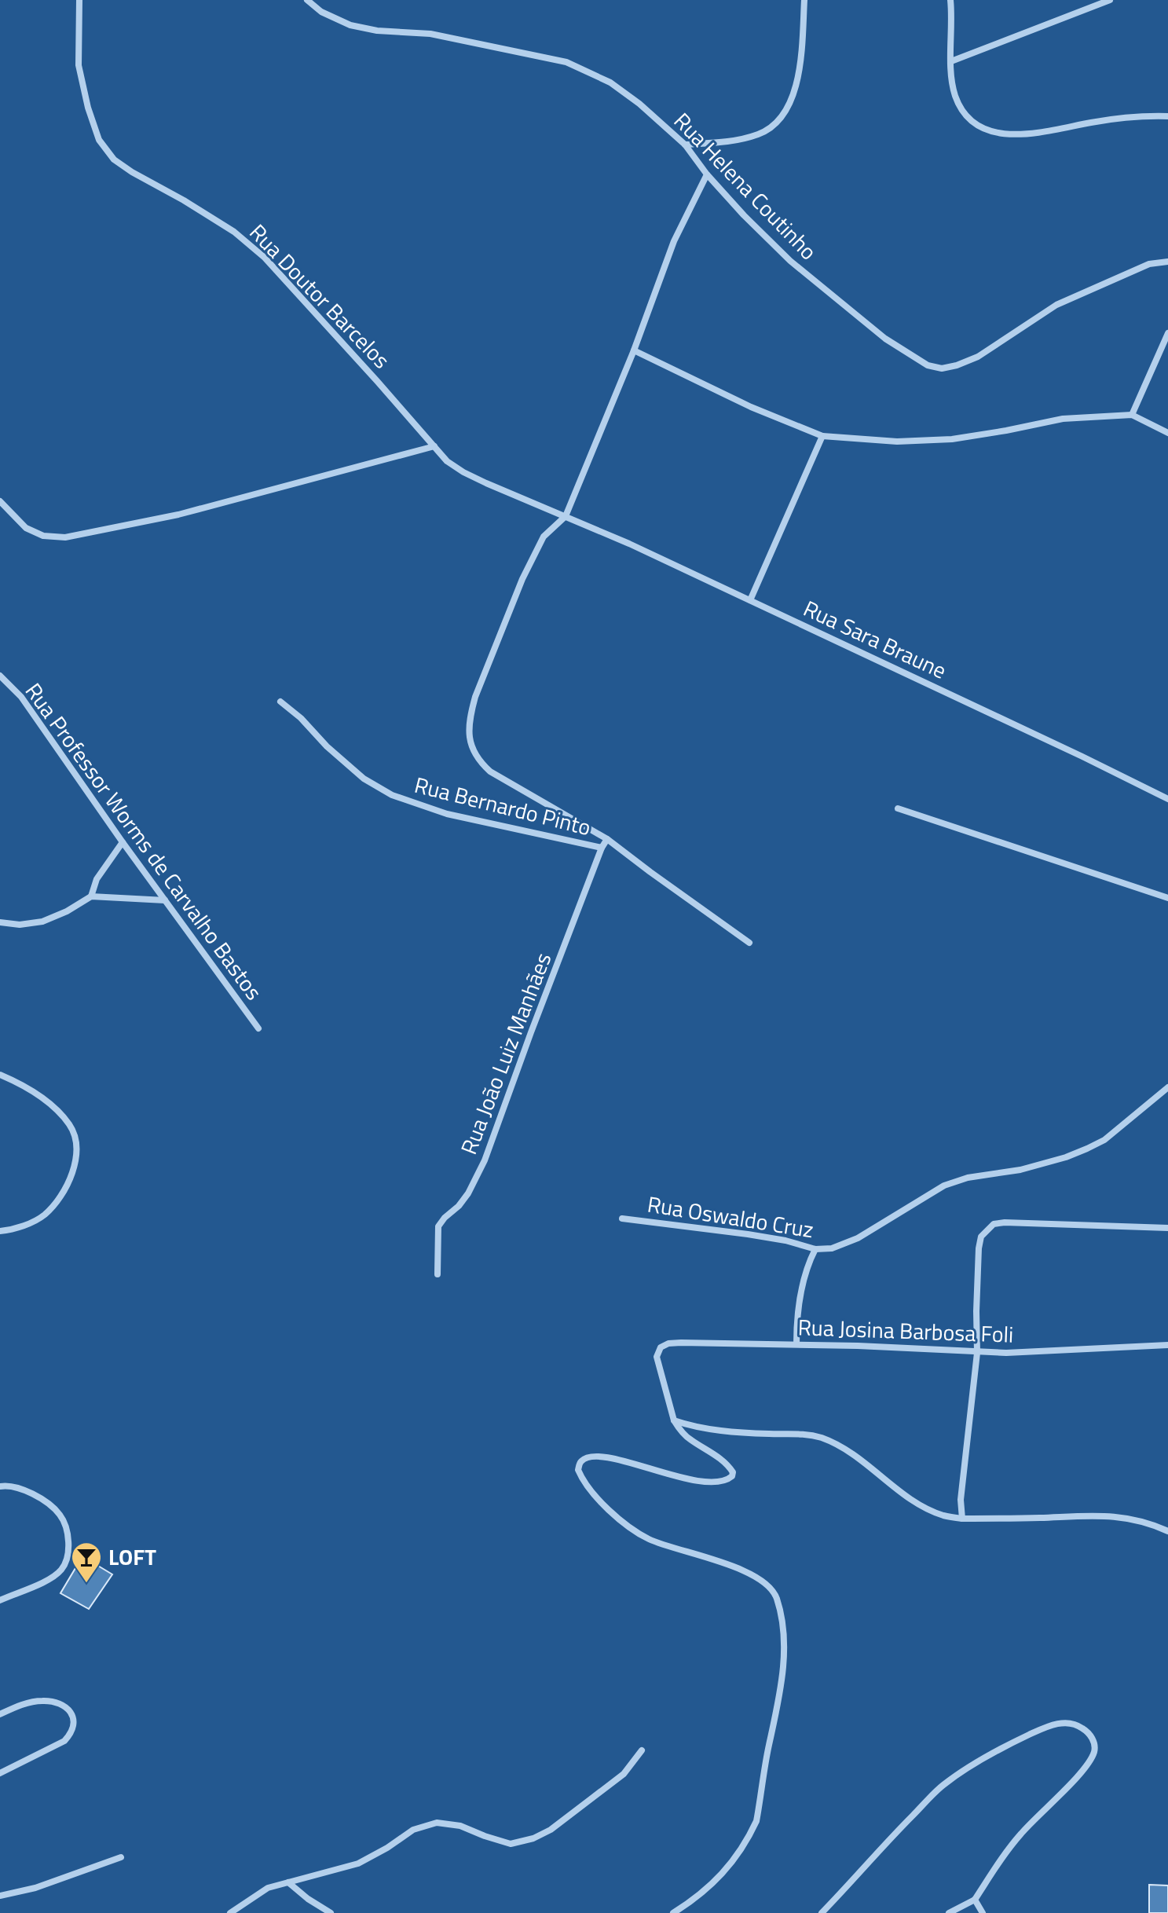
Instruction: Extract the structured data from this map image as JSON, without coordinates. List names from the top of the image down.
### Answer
{
  "streets": {
    "street": [
      "Rua Helena Coutinho",
      "Rua Doutor Barcelos",
      "Rua Sara Braune",
      "Rua Bernardo Pinto",
      "Rua Professor Worms de Carvalho Bastos",
      "Rua João Luiz Manhães",
      "Rua Oswaldo Cruz",
      "Rua Josina Barbosa Foli"
    ]
  },
  "crossings": [
    ["Rua Doutor Barcelos", "Rua Sara Braune"],
    ["Rua Bernardo Pinto", "Rua João Luiz Manhães"]
  ],
  "places": {
    "bar": ["LOFT"]
  }
}
